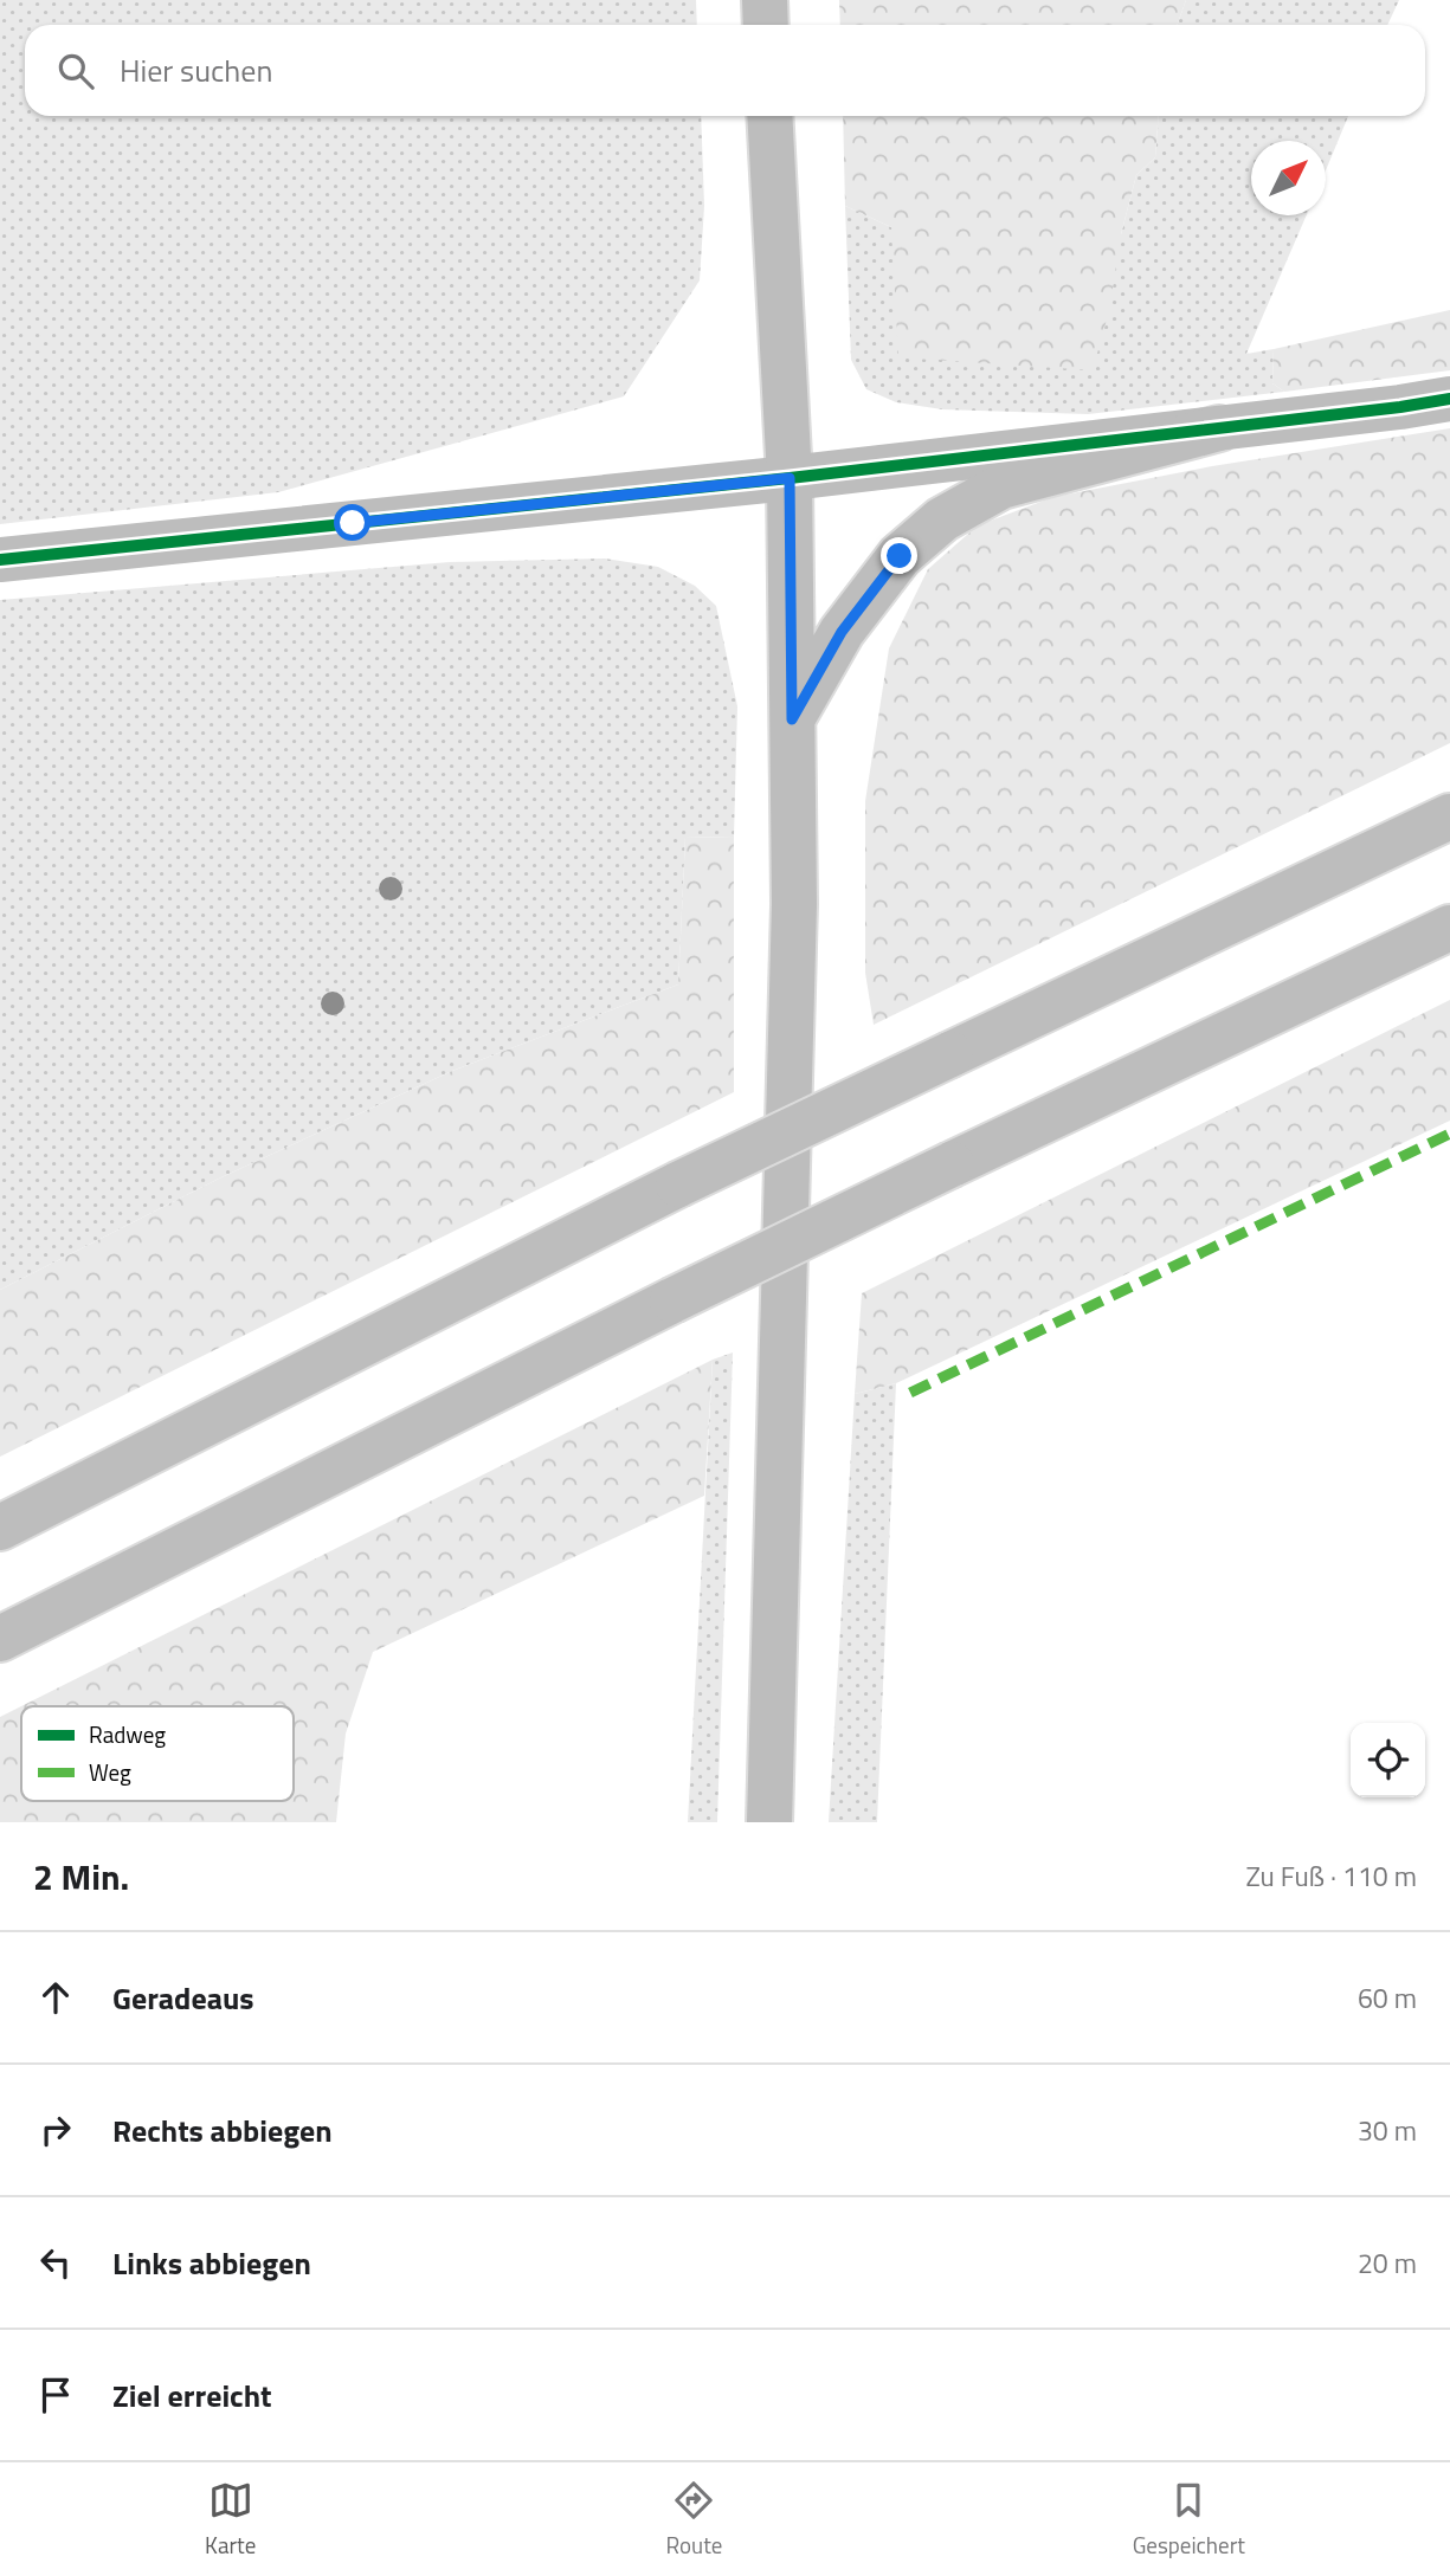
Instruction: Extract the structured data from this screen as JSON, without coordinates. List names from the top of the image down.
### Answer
{
  "legend": ["Radweg", "Weg"],
  "north": "top right",
  "page": {
    "search": "Hier suchen",
    "heading": ["2 Min.", "Zu Fuß · 110 m"],
    "list": [
      ["Geradeaus", "60 m"],
      ["Rechts abbiegen", "30 m"],
      ["Links abbiegen", "20 m"],
      "Ziel erreicht"
    ],
    "nav": ["Karte", "Route", "Gespeichert"]
  }
}
